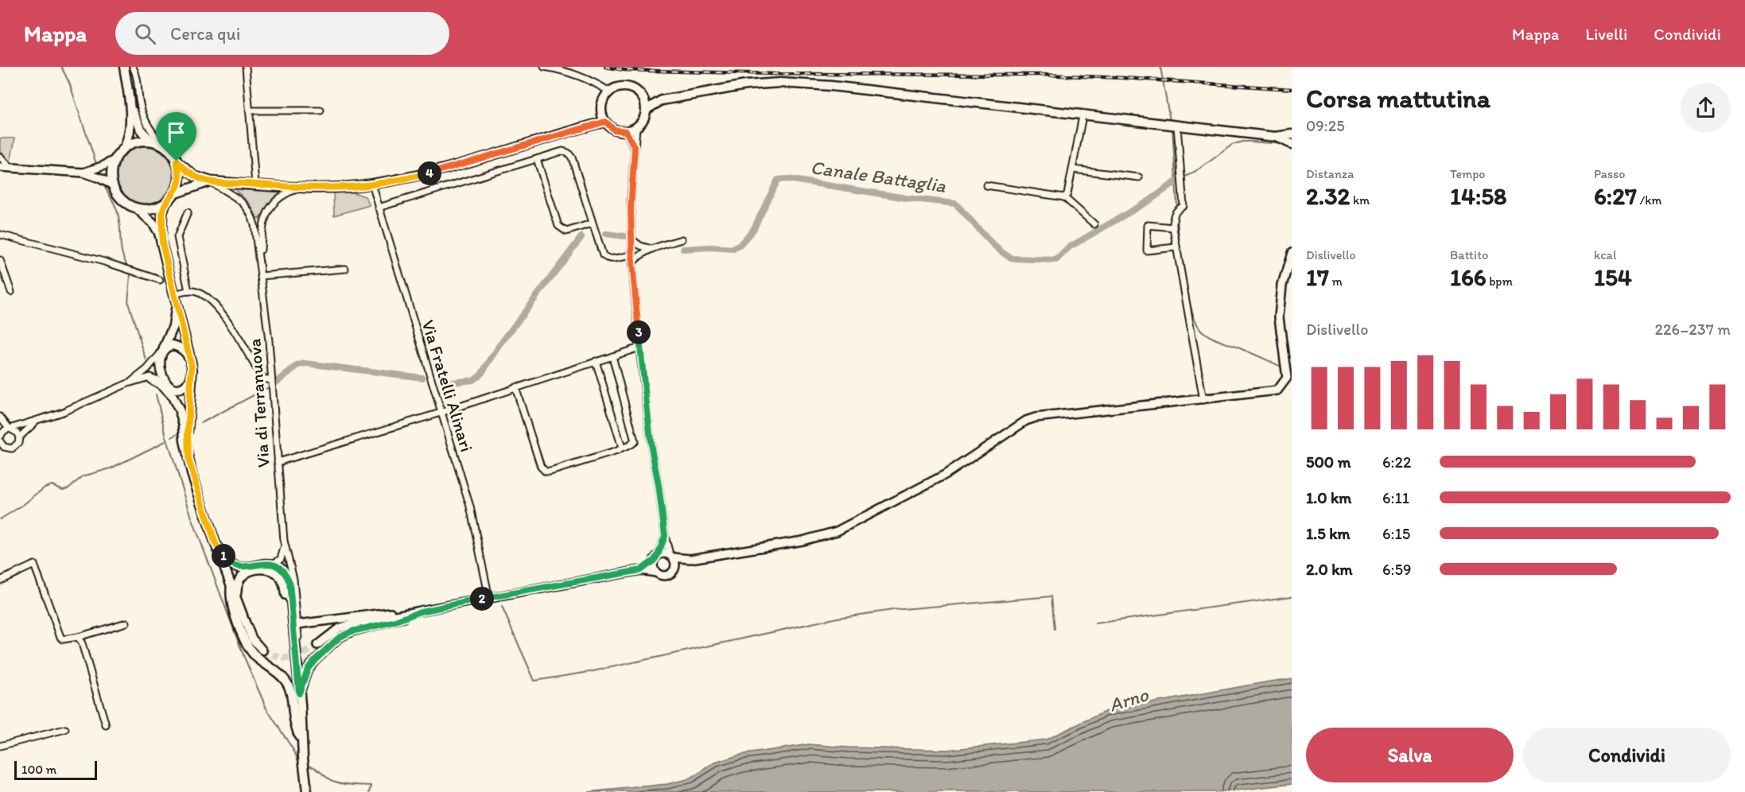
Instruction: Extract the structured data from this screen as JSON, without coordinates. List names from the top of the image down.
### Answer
{
  "streets": {
    "street": ["Via Fratelli Alinari", "Via di Terranuova"]
  },
  "water": ["Canale Battaglia", "Arno"],
  "scale_bar": "100 m",
  "page": {
    "header": "Mappa",
    "search": "Cerca qui",
    "nav": ["Mappa", "Livelli", "Condividi"],
    "heading": ["Corsa mattutina", "09:25"],
    "stats": [
      ["Distanza", "2.32 km"],
      ["Tempo", "14:58"],
      ["Passo", "6:27 /km"],
      ["Dislivello", "17 m"],
      ["Battito", "166 bpm"],
      ["kcal", "154"]
    ],
    "pins": [
      "4",
      "3",
      "1",
      "2"
    ],
    "chart": ["Dislivello", "226–237 m"],
    "list": [
      {
        "name": "500 m",
        "note": "6:22"
      },
      {
        "name": "1.0 km",
        "note": "6:11"
      },
      {
        "name": "1.5 km",
        "note": "6:15"
      },
      {
        "name": "2.0 km",
        "note": "6:59"
      }
    ],
    "buttons": ["Salva", "Condividi"],
    "scale": "100 m"
  }
}
